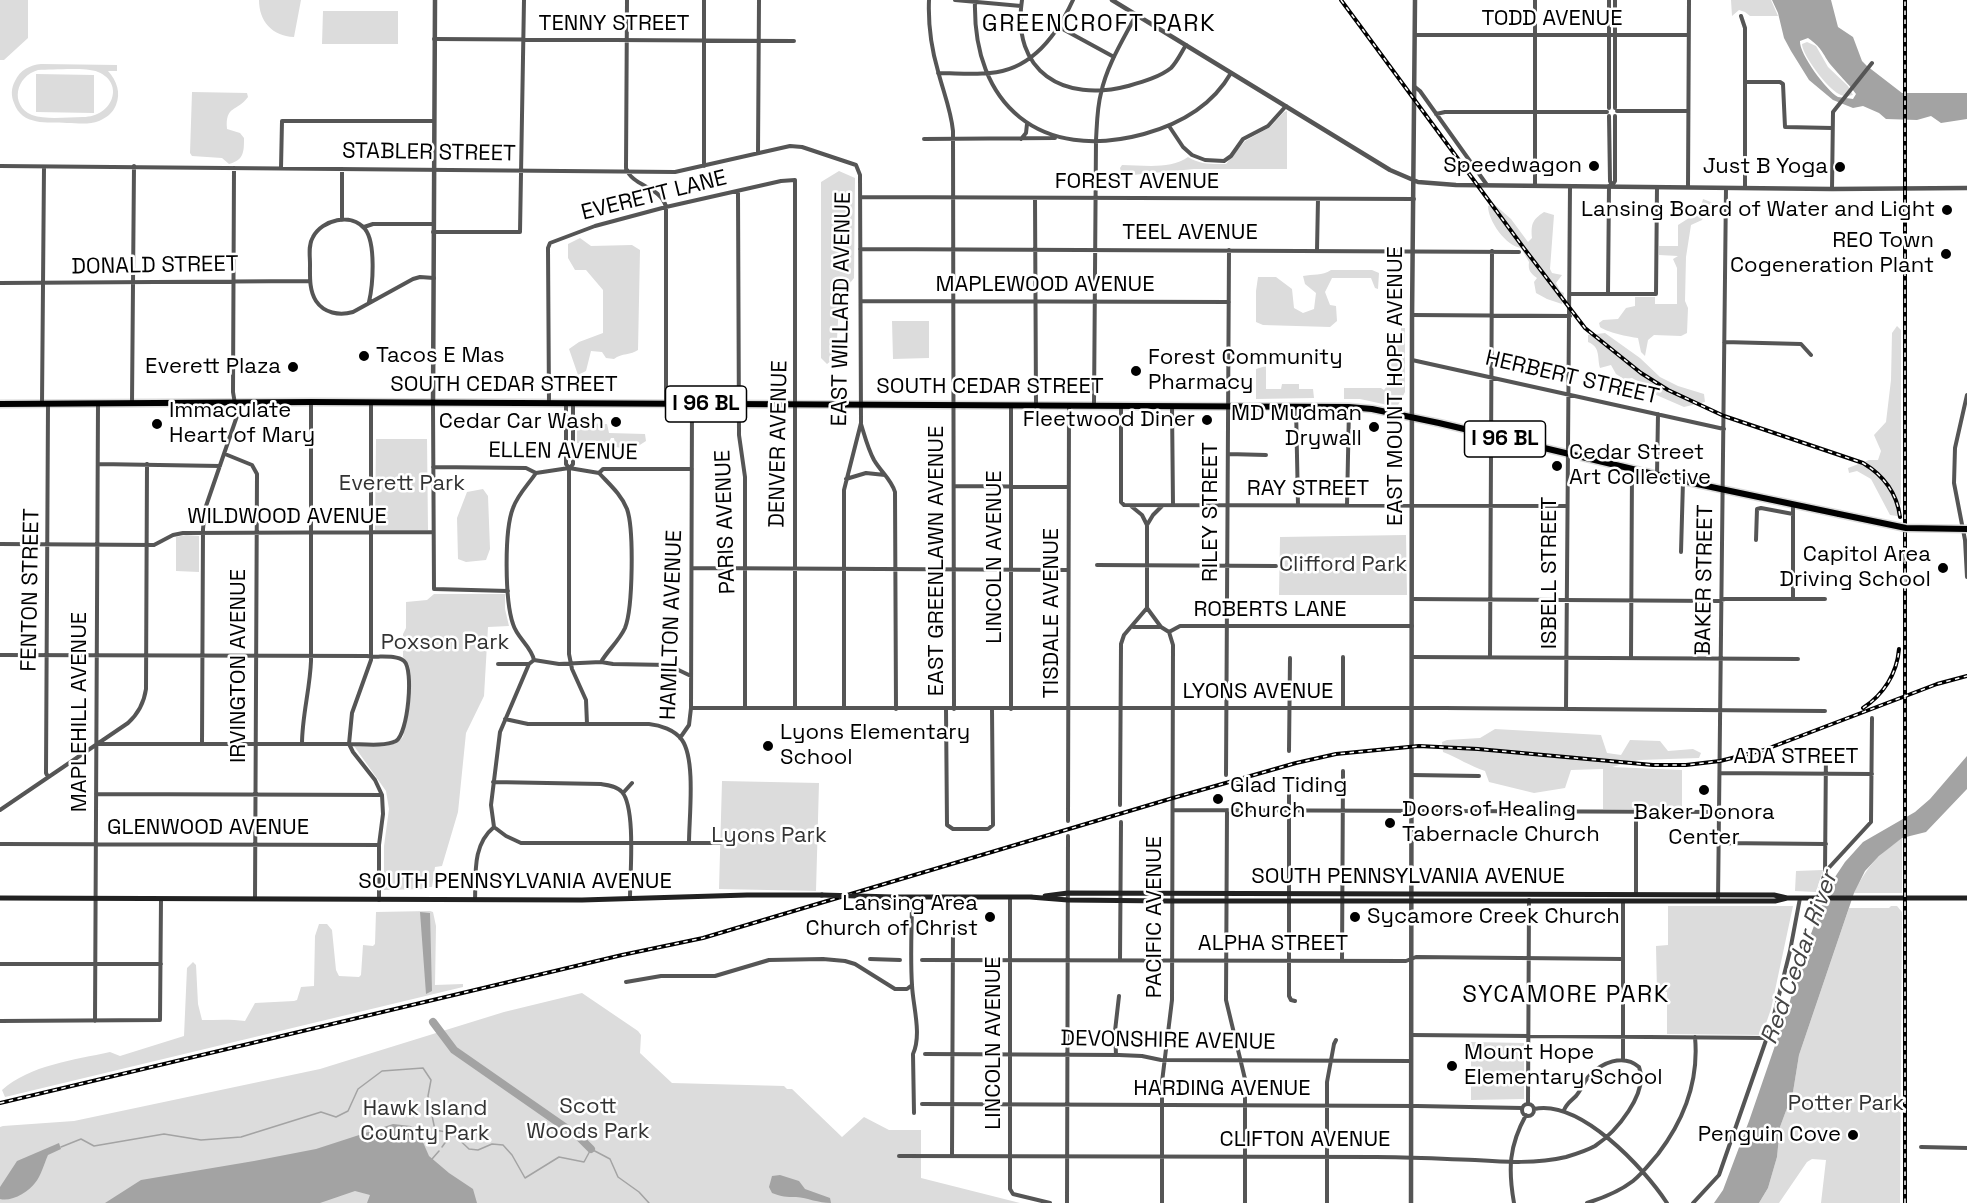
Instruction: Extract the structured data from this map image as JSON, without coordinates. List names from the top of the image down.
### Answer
{
  "streets": {
    "main road": ["SOUTH CEDAR STREET", "I 96 BL", "SOUTH PENNSYLVANIA AVENUE"],
    "street": [
      "TODD AVENUE",
      "TENNY STREET",
      "STABLER STREET",
      "FOREST AVENUE",
      "EVERETT LANE",
      "TEEL AVENUE",
      "DONALD STREET",
      "MAPLEWOOD AVENUE",
      "EAST WILLARD AVENUE",
      "HERBERT STREET",
      "EAST MOUNT HOPE AVENUE",
      "DENVER AVENUE",
      "ELLEN AVENUE",
      "RAY STREET",
      "RILEY STREET",
      "WILDWOOD AVENUE",
      "PARIS AVENUE",
      "LINCOLN AVENUE",
      "EAST GREENLAWN AVENUE",
      "ISBELL STREET",
      "BAKER STREET",
      "FENTON STREET",
      "ROBERTS LANE",
      "TISDALE AVENUE",
      "HAMILTON AVENUE",
      "IRVINGTON AVENUE",
      "LYONS AVENUE",
      "MAPLEHILL AVENUE",
      "ADA STREET",
      "GLENWOOD AVENUE",
      "PACIFIC AVENUE",
      "ALPHA STREET",
      "DEVONSHIRE AVENUE",
      "HARDING AVENUE",
      "CLIFTON AVENUE"
    ]
  },
  "crossings": [
    ["TODD AVENUE", "EAST MOUNT HOPE AVENUE"],
    ["STABLER STREET", "EAST WILLARD AVENUE"],
    ["STABLER STREET", "FENTON STREET"],
    ["FOREST AVENUE", "EAST WILLARD AVENUE"],
    ["FOREST AVENUE", "EAST MOUNT HOPE AVENUE"],
    ["FOREST AVENUE", "EAST GREENLAWN AVENUE"],
    ["EVERETT LANE", "SOUTH CEDAR STREET"],
    ["EVERETT LANE", "DENVER AVENUE"],
    ["EVERETT LANE", "PARIS AVENUE"],
    ["TEEL AVENUE", "EAST WILLARD AVENUE"],
    ["TEEL AVENUE", "EAST MOUNT HOPE AVENUE"],
    ["TEEL AVENUE", "RILEY STREET"],
    ["TEEL AVENUE", "EAST GREENLAWN AVENUE"],
    ["DONALD STREET", "FENTON STREET"],
    ["MAPLEWOOD AVENUE", "EAST WILLARD AVENUE"],
    ["MAPLEWOOD AVENUE", "RILEY STREET"],
    ["MAPLEWOOD AVENUE", "EAST GREENLAWN AVENUE"],
    ["EAST WILLARD AVENUE", "SOUTH CEDAR STREET"],
    ["EAST WILLARD AVENUE", "LYONS AVENUE"],
    ["HERBERT STREET", "EAST MOUNT HOPE AVENUE"],
    ["HERBERT STREET", "ISBELL STREET"],
    ["HERBERT STREET", "BAKER STREET"],
    ["SOUTH CEDAR STREET", "EAST MOUNT HOPE AVENUE"],
    ["SOUTH CEDAR STREET", "DENVER AVENUE"],
    ["SOUTH CEDAR STREET", "RAY STREET"],
    ["SOUTH CEDAR STREET", "RILEY STREET"],
    ["SOUTH CEDAR STREET", "PARIS AVENUE"],
    ["SOUTH CEDAR STREET", "LINCOLN AVENUE"],
    ["SOUTH CEDAR STREET", "EAST GREENLAWN AVENUE"],
    ["SOUTH CEDAR STREET", "ISBELL STREET"],
    ["SOUTH CEDAR STREET", "BAKER STREET"],
    ["SOUTH CEDAR STREET", "FENTON STREET"],
    ["SOUTH CEDAR STREET", "TISDALE AVENUE"],
    ["SOUTH CEDAR STREET", "HAMILTON AVENUE"],
    ["SOUTH CEDAR STREET", "MAPLEHILL AVENUE"],
    ["EAST MOUNT HOPE AVENUE", "RAY STREET"],
    ["EAST MOUNT HOPE AVENUE", "ROBERTS LANE"],
    ["EAST MOUNT HOPE AVENUE", "LYONS AVENUE"],
    ["EAST MOUNT HOPE AVENUE", "SOUTH PENNSYLVANIA AVENUE"],
    ["EAST MOUNT HOPE AVENUE", "ALPHA STREET"],
    ["EAST MOUNT HOPE AVENUE", "DEVONSHIRE AVENUE"],
    ["EAST MOUNT HOPE AVENUE", "HARDING AVENUE"],
    ["EAST MOUNT HOPE AVENUE", "CLIFTON AVENUE"],
    ["DENVER AVENUE", "LYONS AVENUE"],
    ["ELLEN AVENUE", "HAMILTON AVENUE"],
    ["RAY STREET", "RILEY STREET"],
    ["RAY STREET", "ISBELL STREET"],
    ["RILEY STREET", "ROBERTS LANE"],
    ["RILEY STREET", "LYONS AVENUE"],
    ["WILDWOOD AVENUE", "FENTON STREET"],
    ["WILDWOOD AVENUE", "IRVINGTON AVENUE"],
    ["WILDWOOD AVENUE", "MAPLEHILL AVENUE"],
    ["PARIS AVENUE", "LYONS AVENUE"],
    ["LINCOLN AVENUE", "LYONS AVENUE"],
    ["LINCOLN AVENUE", "SOUTH PENNSYLVANIA AVENUE"],
    ["LINCOLN AVENUE", "ALPHA STREET"],
    ["LINCOLN AVENUE", "DEVONSHIRE AVENUE"],
    ["LINCOLN AVENUE", "HARDING AVENUE"],
    ["LINCOLN AVENUE", "CLIFTON AVENUE"],
    ["EAST GREENLAWN AVENUE", "LYONS AVENUE"],
    ["ISBELL STREET", "LYONS AVENUE"],
    ["BAKER STREET", "LYONS AVENUE"],
    ["BAKER STREET", "ADA STREET"],
    ["BAKER STREET", "SOUTH PENNSYLVANIA AVENUE"],
    ["ROBERTS LANE", "PACIFIC AVENUE"],
    ["TISDALE AVENUE", "LYONS AVENUE"],
    ["HAMILTON AVENUE", "LYONS AVENUE"],
    ["IRVINGTON AVENUE", "GLENWOOD AVENUE"],
    ["IRVINGTON AVENUE", "SOUTH PENNSYLVANIA AVENUE"],
    ["LYONS AVENUE", "PACIFIC AVENUE"],
    ["MAPLEHILL AVENUE", "GLENWOOD AVENUE"],
    ["MAPLEHILL AVENUE", "SOUTH PENNSYLVANIA AVENUE"],
    ["SOUTH PENNSYLVANIA AVENUE", "PACIFIC AVENUE"],
    ["PACIFIC AVENUE", "ALPHA STREET"],
    ["PACIFIC AVENUE", "DEVONSHIRE AVENUE"],
    ["PACIFIC AVENUE", "HARDING AVENUE"],
    ["PACIFIC AVENUE", "CLIFTON AVENUE"]
  ],
  "districts": ["GREENCROFT PARK", "SYCAMORE PARK"],
  "water": ["Red Cedar River"],
  "parks": [
    "Everett Park",
    "Clifford Park",
    "Poxson Park",
    "Lyons Park",
    "Potter Park",
    "Scott Woods Park",
    "Hawk Island County Park"
  ],
  "places": [
    "Speedwagon",
    "Just B Yoga",
    "Lansing Board of Water and Light",
    "REO Town Cogeneration Plant",
    "Tacos E Mas",
    "Everett Plaza",
    "Forest Community Pharmacy",
    "Fleetwood Diner",
    "Cedar Car Wash",
    "Immaculate Heart of Mary",
    "MD Mudman Drywall",
    "Cedar Street Art Collective",
    "Capitol Area Driving School",
    "Lyons Elementary School",
    "Baker Donora Center",
    "Glad Tiding Church",
    "Doors of Healing Tabernacle Church",
    "Lansing Area Church of Christ",
    "Sycamore Creek Church",
    "Mount Hope Elementary School",
    "Penguin Cove"
  ]
}
